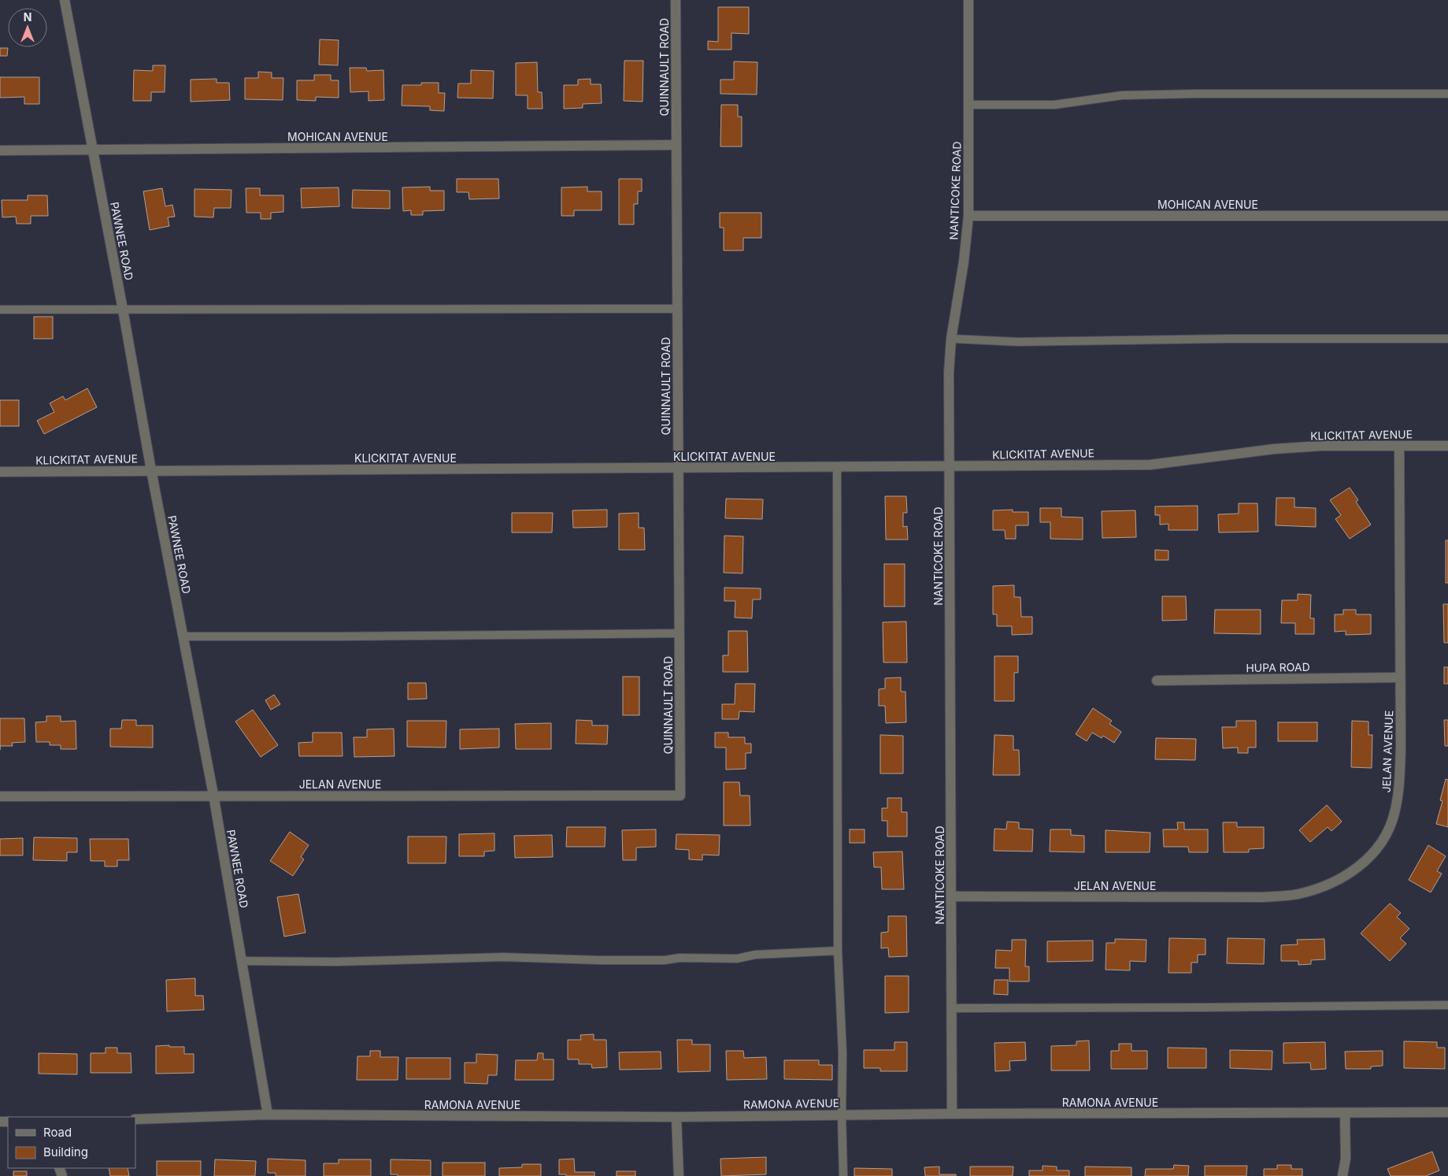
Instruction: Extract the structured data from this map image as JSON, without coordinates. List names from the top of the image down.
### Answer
{
  "streets": {
    "street": [
      "QUINNAULT ROAD",
      "MOHICAN AVENUE",
      "NANTICOKE ROAD",
      "PAWNEE ROAD",
      "KLICKITAT AVENUE",
      "HUPA ROAD",
      "JELAN AVENUE",
      "RAMONA AVENUE"
    ]
  },
  "crossings": [
    ["QUINNAULT ROAD", "MOHICAN AVENUE"],
    ["QUINNAULT ROAD", "KLICKITAT AVENUE"],
    ["QUINNAULT ROAD", "JELAN AVENUE"],
    ["MOHICAN AVENUE", "NANTICOKE ROAD"],
    ["MOHICAN AVENUE", "PAWNEE ROAD"],
    ["NANTICOKE ROAD", "KLICKITAT AVENUE"],
    ["NANTICOKE ROAD", "JELAN AVENUE"],
    ["NANTICOKE ROAD", "RAMONA AVENUE"],
    ["PAWNEE ROAD", "KLICKITAT AVENUE"],
    ["PAWNEE ROAD", "JELAN AVENUE"],
    ["PAWNEE ROAD", "RAMONA AVENUE"],
    ["KLICKITAT AVENUE", "JELAN AVENUE"],
    ["HUPA ROAD", "JELAN AVENUE"]
  ],
  "legend": ["Road", "Building"],
  "north": "top"
}
